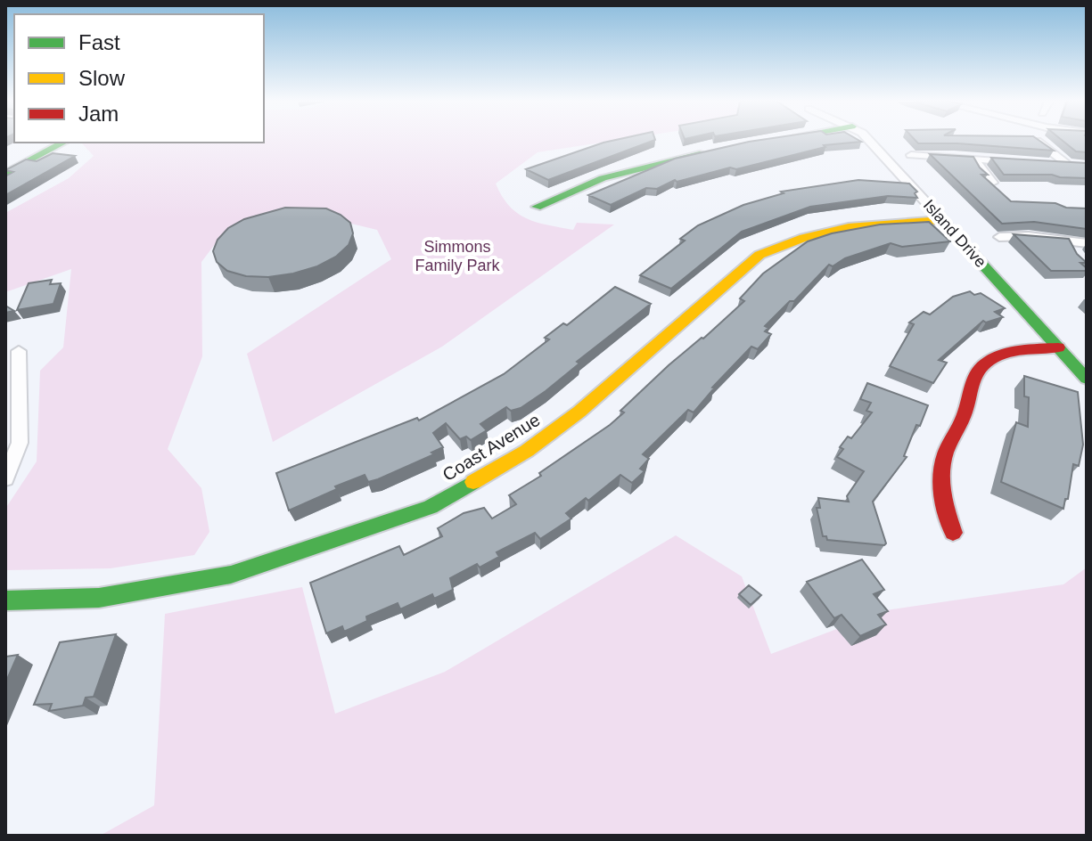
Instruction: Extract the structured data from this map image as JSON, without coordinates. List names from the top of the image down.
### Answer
{
  "streets": {
    "street": ["Island Drive", "Coast Avenue"]
  },
  "crossings": [
    ["Island Drive", "Coast Avenue"]
  ],
  "parks": ["Simmons Family Park"],
  "legend": ["Fast", "Slow", "Jam"]
}
